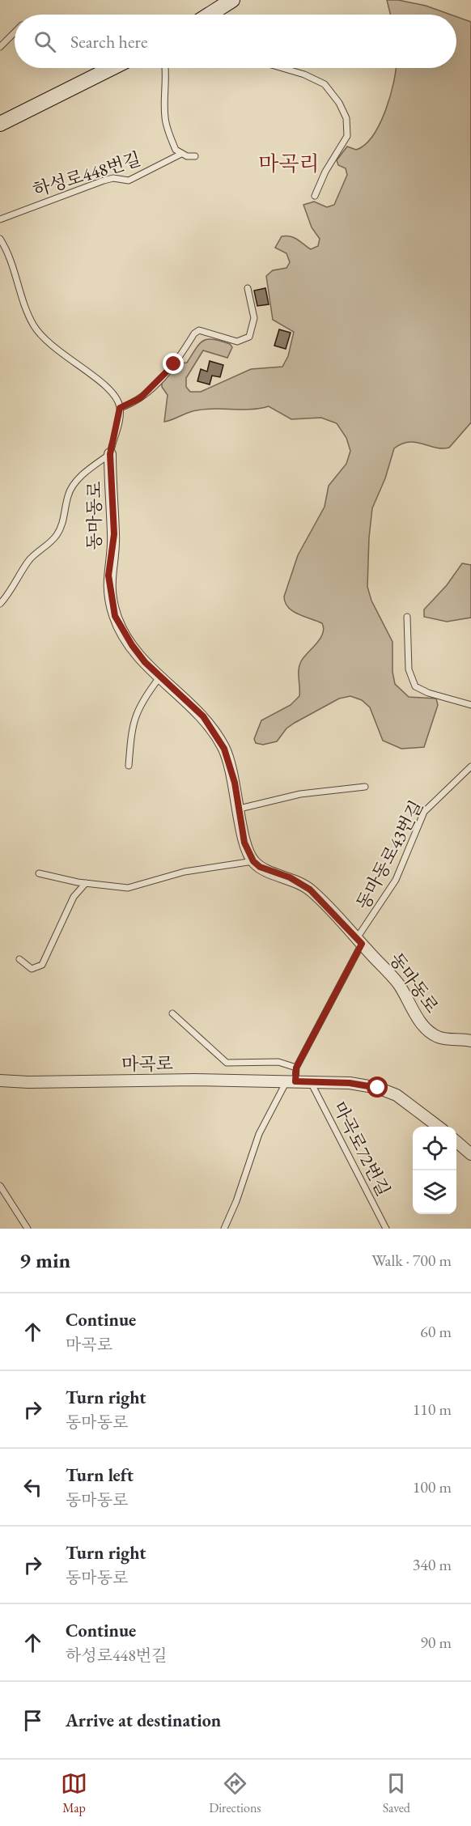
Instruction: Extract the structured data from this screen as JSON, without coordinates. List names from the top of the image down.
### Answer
{
  "streets": {
    "street": ["동마동로", "마곡로"],
    "lane": ["하성로448번길", "동마동로43번길", "마곡로72번길"]
  },
  "crossings": [
    ["동마동로", "동마동로43번길"],
    ["마곡로", "마곡로72번길"]
  ],
  "districts": ["마곡리"],
  "page": {
    "search": "Search here",
    "heading": ["9 min", "Walk · 700 m"],
    "list": [
      ["Continue", "마곡로", "60 m"],
      ["Turn right", "동마동로", "110 m"],
      ["Turn left", "동마동로", "100 m"],
      ["Turn right", "동마동로", "340 m"],
      ["Continue", "하성로448번길", "90 m"],
      "Arrive at destination"
    ],
    "nav": ["Map", "Directions", "Saved"]
  }
}
